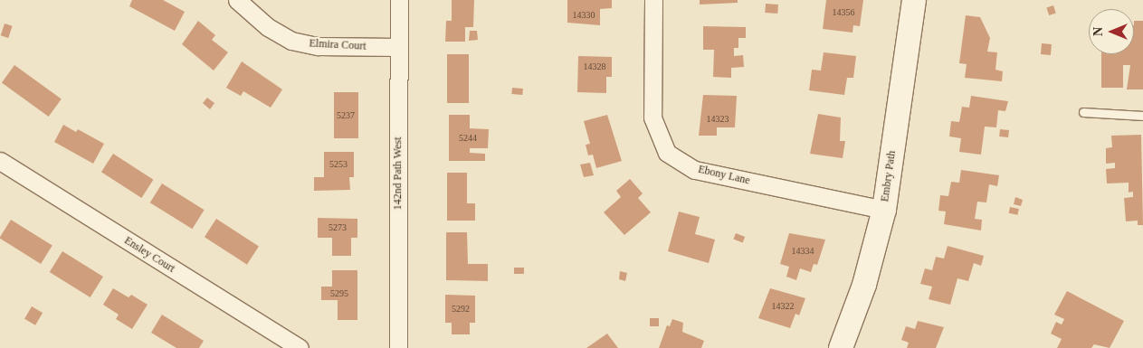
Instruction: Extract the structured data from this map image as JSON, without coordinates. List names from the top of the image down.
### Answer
{
  "streets": {
    "street": [
      "Elmira Court",
      "142nd Path West",
      "Ebony Lane",
      "Embry Path",
      "Ensley Court"
    ]
  },
  "crossings": [
    ["Elmira Court", "142nd Path West"],
    ["Ebony Lane", "Embry Path"]
  ],
  "house_numbers": [
    "14356",
    "14330",
    "14328",
    "5237",
    "14323",
    "5244",
    "5253",
    "5273",
    "14334",
    "5295",
    "14322",
    "5292"
  ],
  "north": "left"
}
